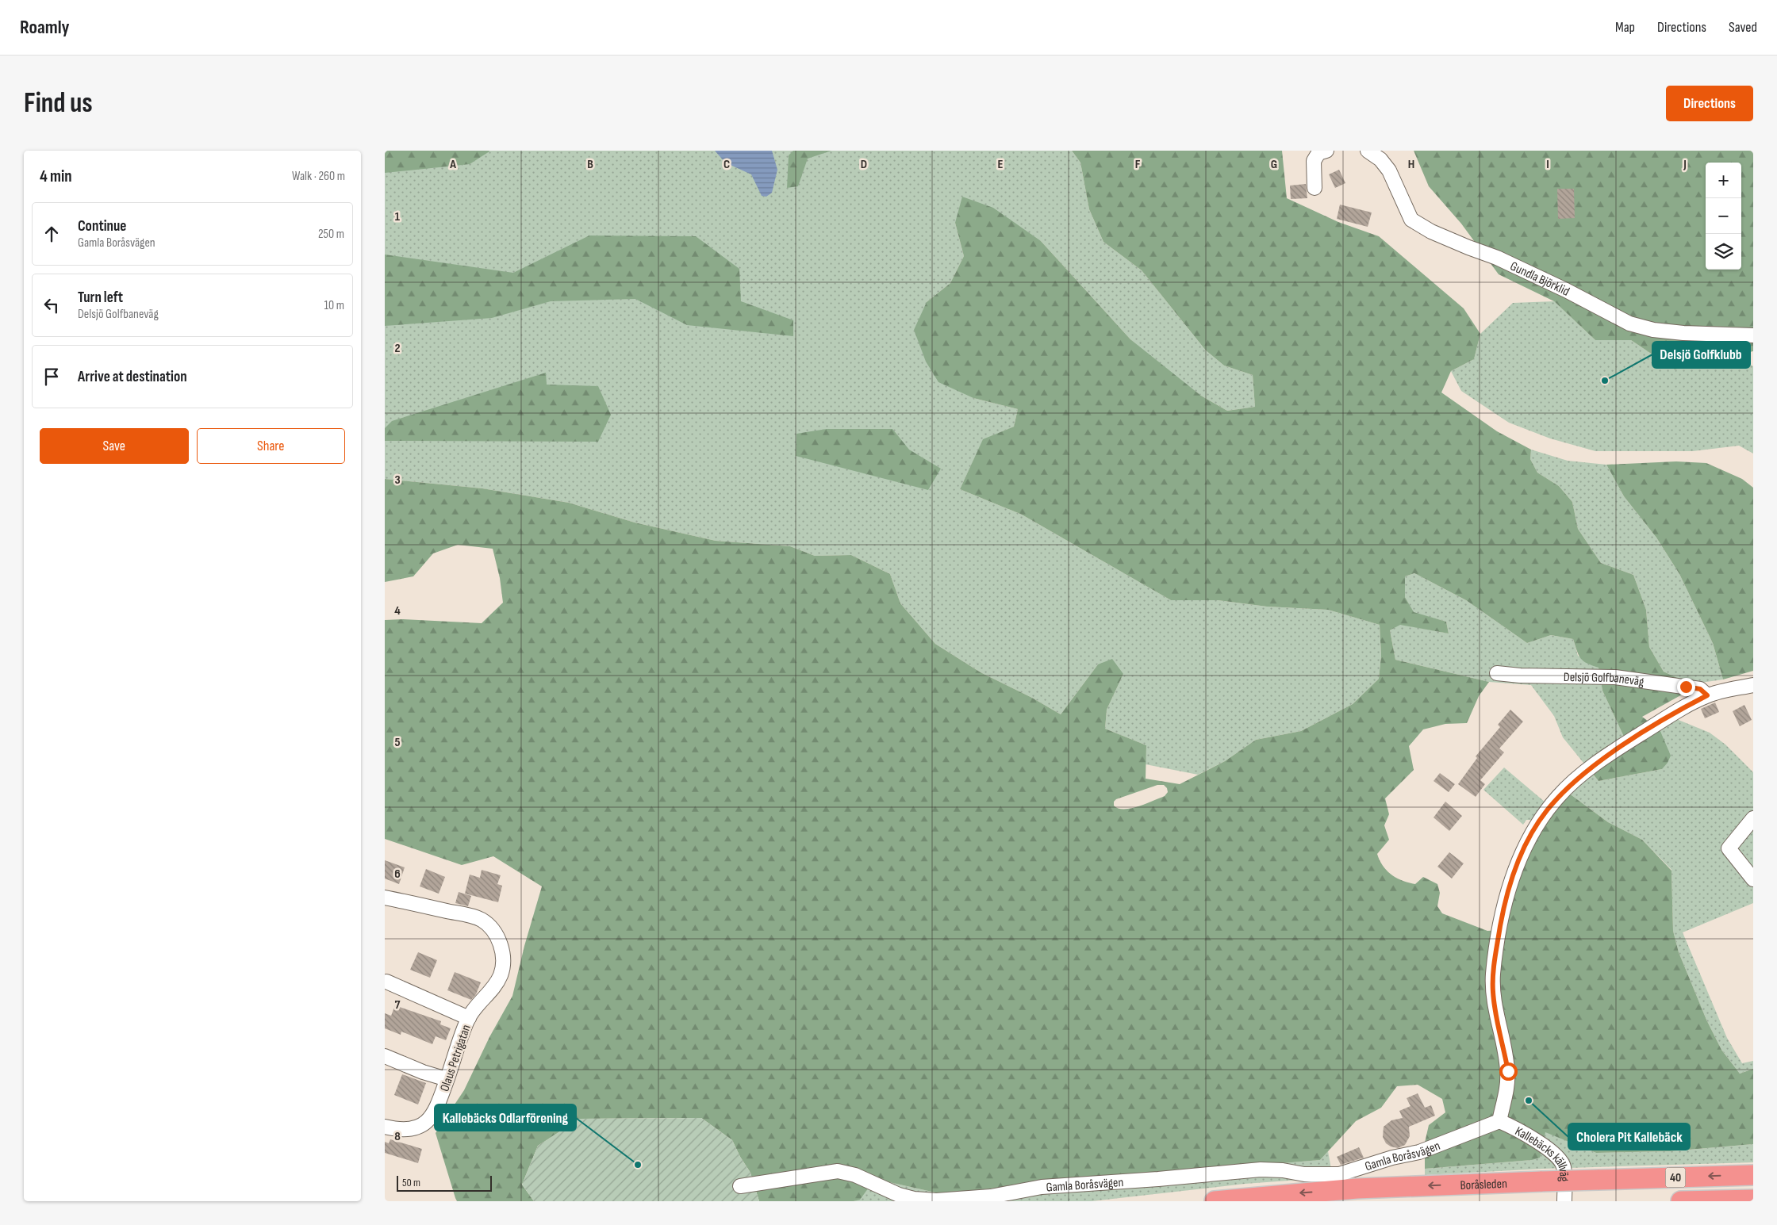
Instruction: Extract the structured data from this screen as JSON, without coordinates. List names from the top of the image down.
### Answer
{
  "streets": {
    "highway": ["40", "Boråsleden"],
    "street": [
      "Gundla Björklid",
      "Delsjö Golfbaneväg",
      "Olaus Petrigatan",
      "Gamla Boråsvägen",
      "Kallebäcks källväg"
    ]
  },
  "crossings": [
    ["Gamla Boråsvägen", "Kallebäcks källväg"]
  ],
  "one_way": ["Boråsleden"],
  "places": ["Delsjö Golfklubb", "Cholera Pit Kallebäck", "Kallebäcks Odlarförening"],
  "scale_bar": "50 m",
  "page": {
    "header": "Roamly",
    "nav": ["Map", "Directions", "Saved"],
    "buttons": [
      "Directions",
      ["Save", "Share"]
    ],
    "title": "Find us",
    "heading": ["4 min", "Walk · 260 m"],
    "map_buttons": ["+", "−"],
    "list": [
      ["Continue", "Gamla Boråsvägen", "250 m"],
      ["Turn left", "Delsjö Golfbaneväg", "10 m"],
      "Arrive at destination"
    ],
    "scale": "50 m"
  },
  "grid": {
    "columns": [
      "A",
      "B",
      "C",
      "D",
      "E",
      "F",
      "G",
      "H",
      "I",
      "J"
    ],
    "rows": [
      "1",
      "2",
      "3",
      "4",
      "5",
      "6",
      "7",
      "8"
    ]
  }
}
